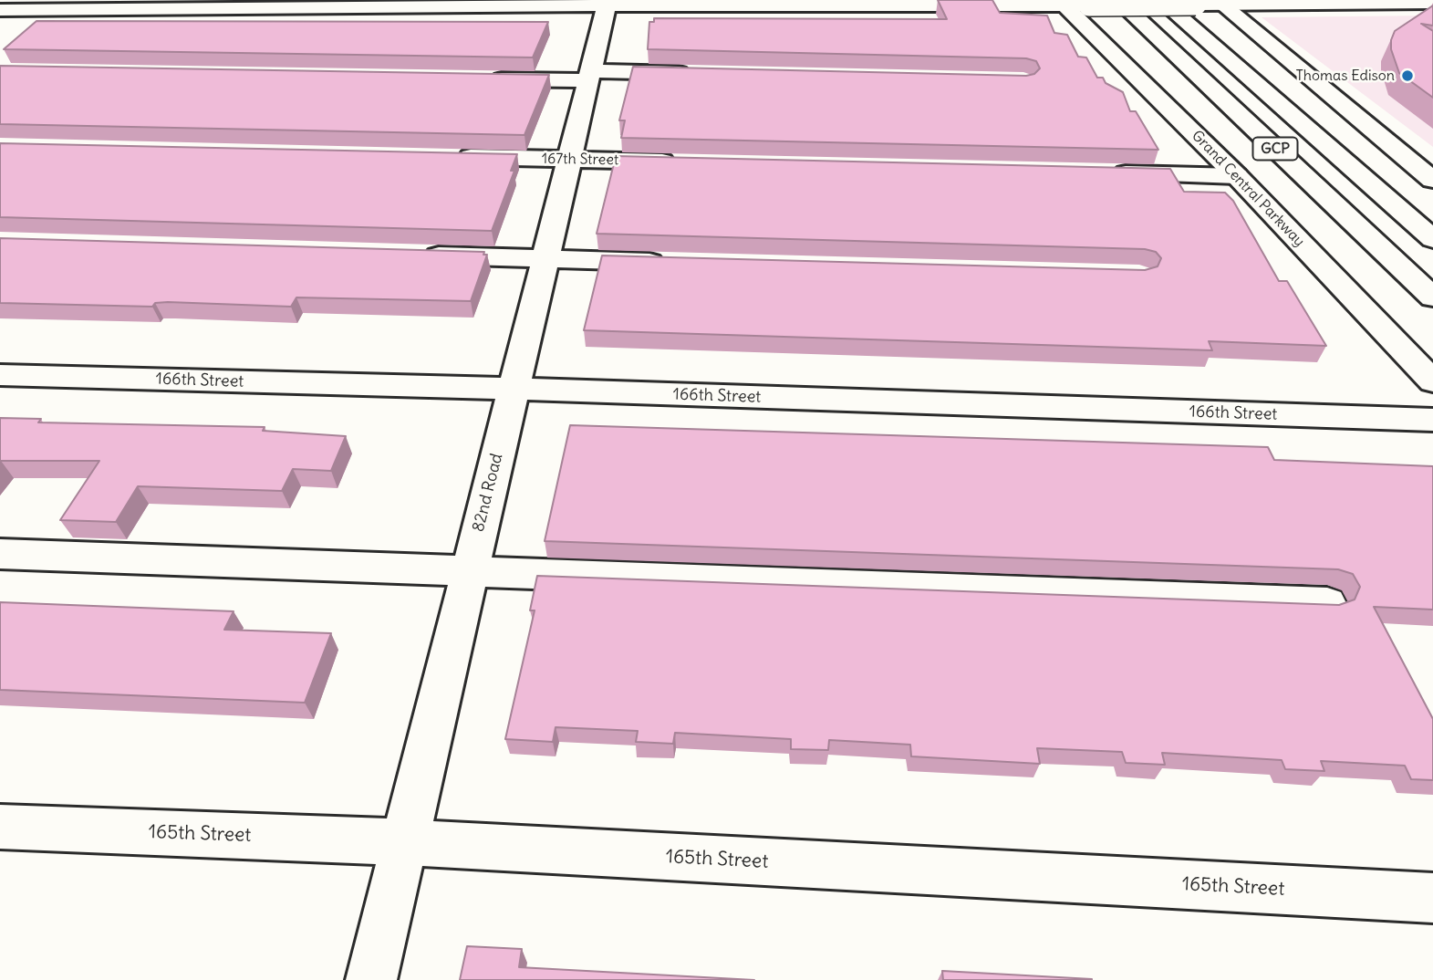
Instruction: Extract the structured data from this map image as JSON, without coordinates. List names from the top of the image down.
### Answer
{
  "streets": {
    "main road": [
      "GCP",
      "167th Street",
      "Grand Central Parkway",
      "166th Street",
      "82nd Road",
      "165th Street"
    ]
  },
  "crossings": [
    ["167th Street", "82nd Road"],
    ["166th Street", "82nd Road"],
    ["82nd Road", "165th Street"]
  ],
  "places": ["Thomas Edison"]
}
